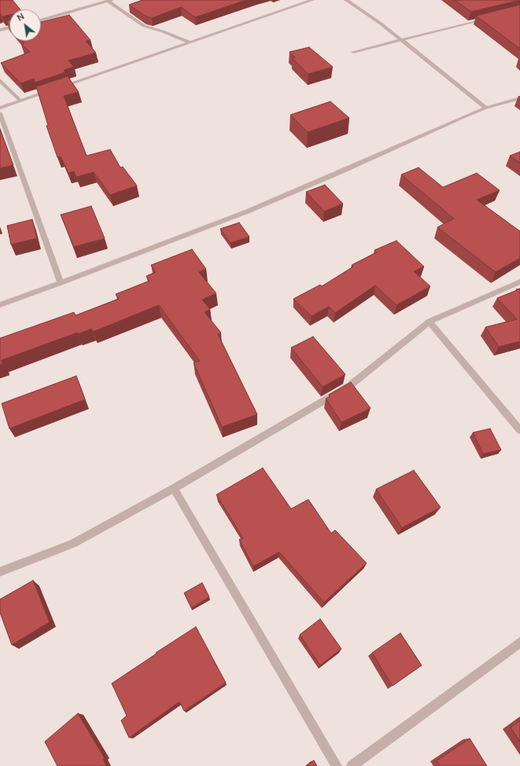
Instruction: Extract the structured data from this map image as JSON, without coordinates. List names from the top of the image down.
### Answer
{
  "north": "top left"
}
